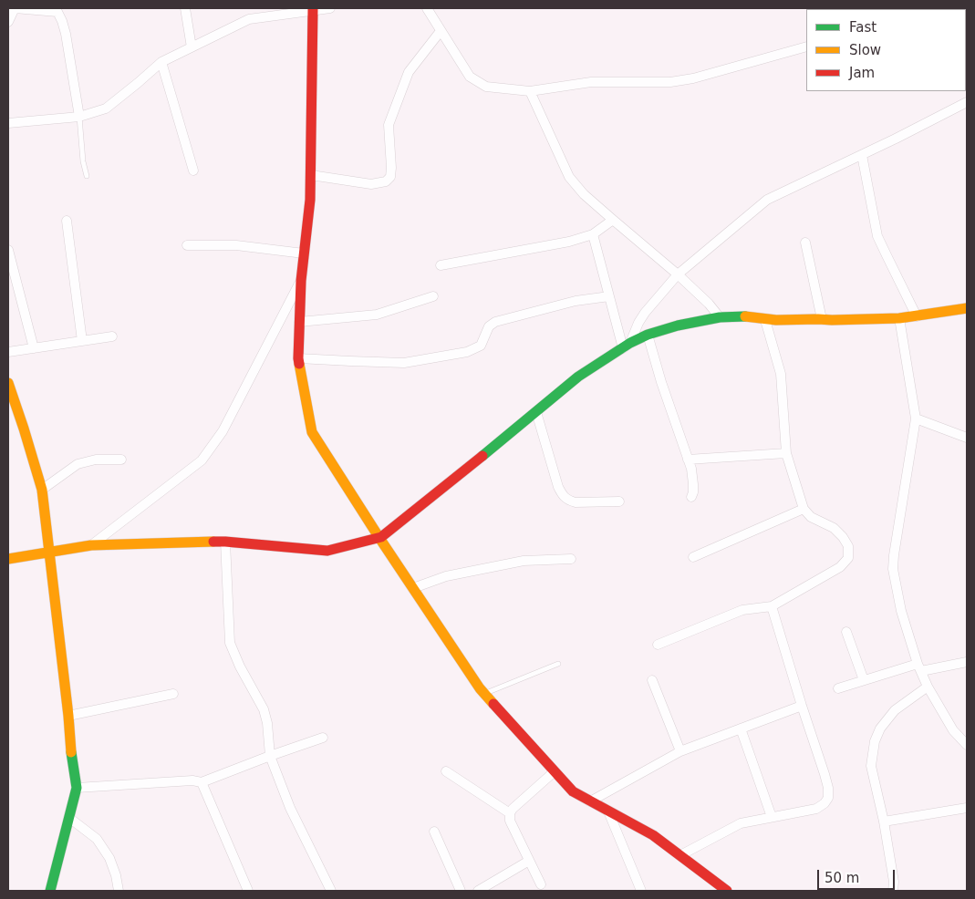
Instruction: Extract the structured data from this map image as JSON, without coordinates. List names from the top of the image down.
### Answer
{
  "legend": ["Fast", "Slow", "Jam"],
  "scale_bar": "50 m"
}
